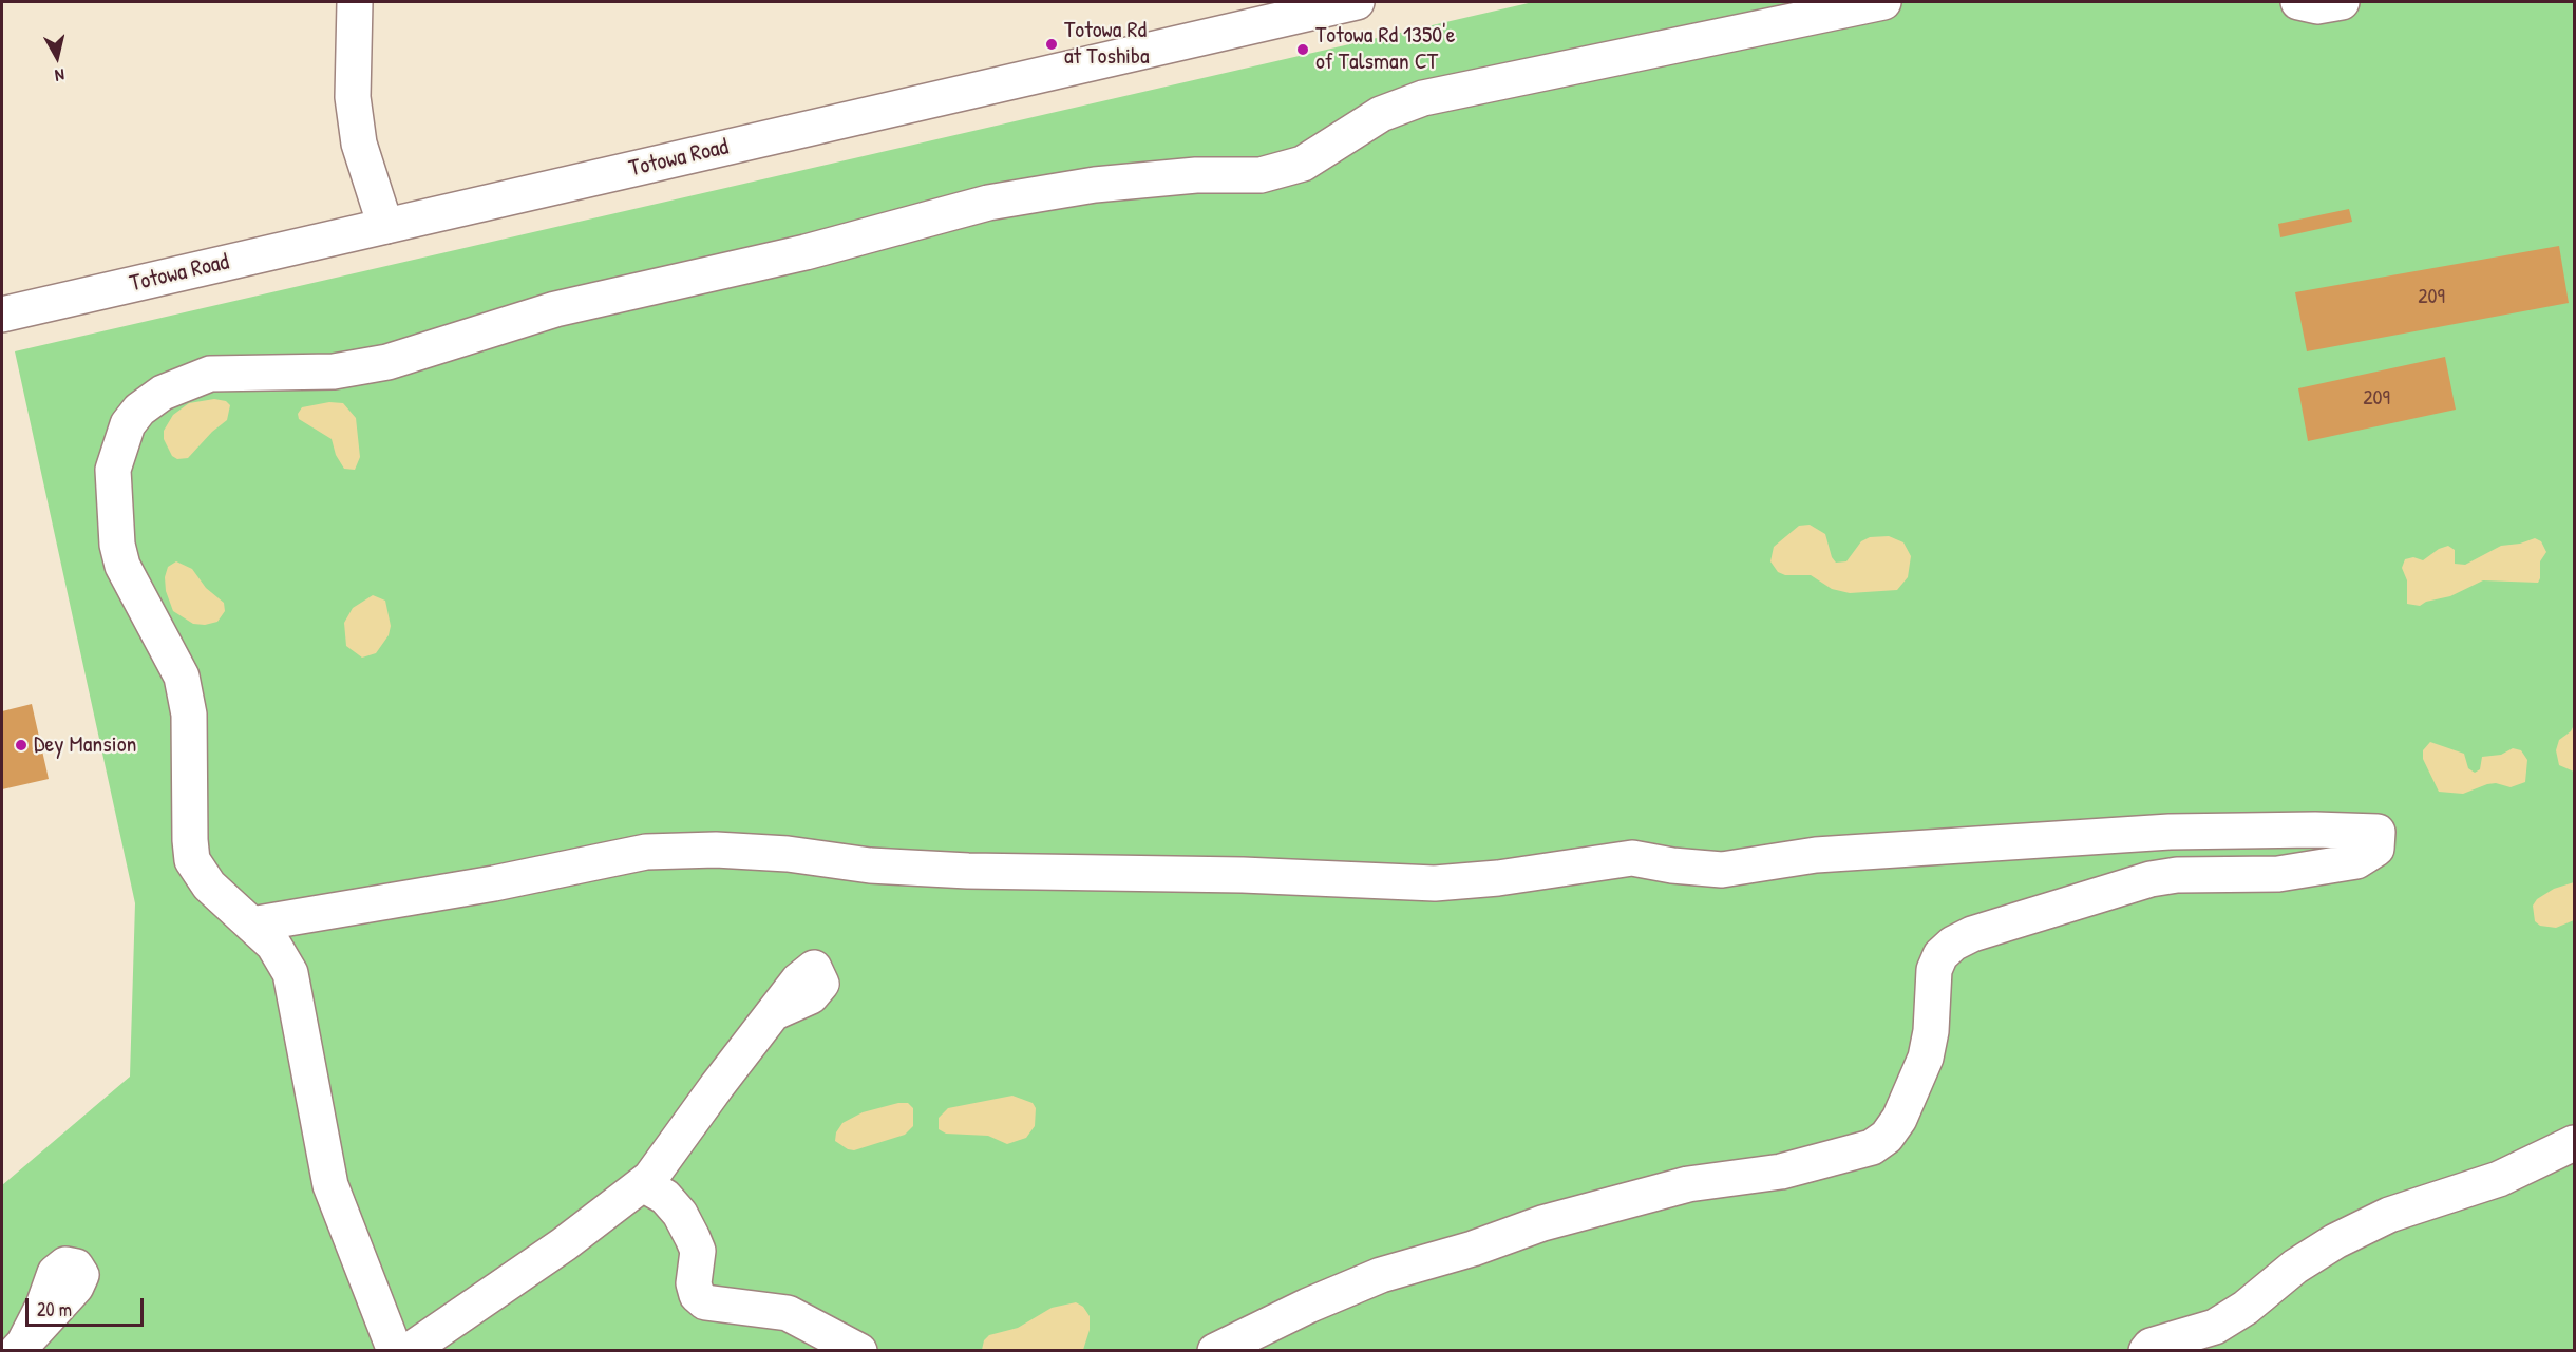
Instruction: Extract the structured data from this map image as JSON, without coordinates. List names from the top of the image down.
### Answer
{
  "streets": {
    "main road": ["Totowa Road"]
  },
  "places": ["Totowa Rd at Toshiba", "Totowa Rd 1350'e of Talsman CT", "Dey Mansion"],
  "house_numbers": ["209", "209"],
  "scale_bar": "20 m",
  "north": "bottom"
}
